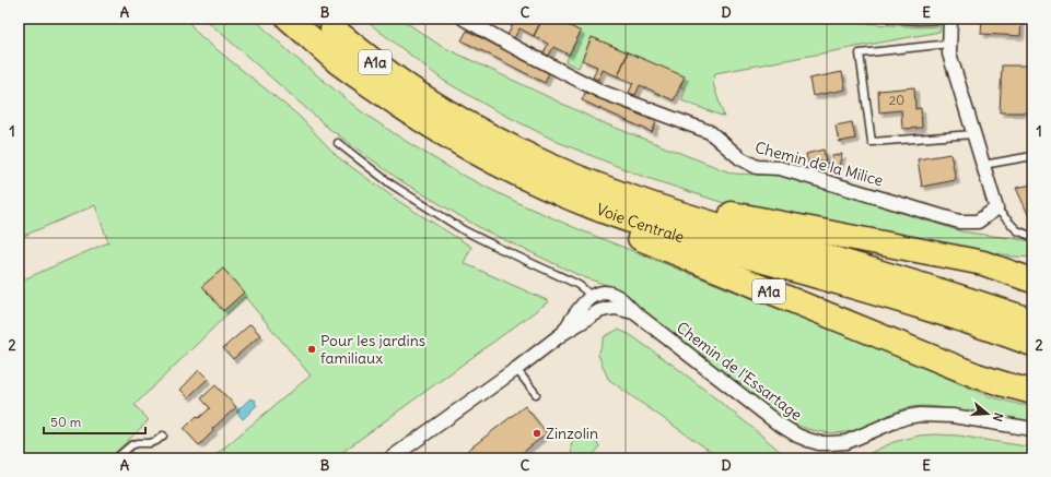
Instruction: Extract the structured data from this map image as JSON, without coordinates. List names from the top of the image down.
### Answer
{
  "streets": {
    "highway": ["A1a", "Voie Centrale"],
    "street": ["Chemin de la Milice", "Chemin de l'Essartage"]
  },
  "crossings": [
    ["A1a", "Voie Centrale"]
  ],
  "places": ["Pour les jardins familiaux", "Zinzolin"],
  "house_numbers": ["20"],
  "scale_bar": "50 m",
  "north": "right",
  "grid": {
    "columns": [
      "A",
      "B",
      "C",
      "D",
      "E"
    ],
    "rows": ["1", "2"]
  }
}
